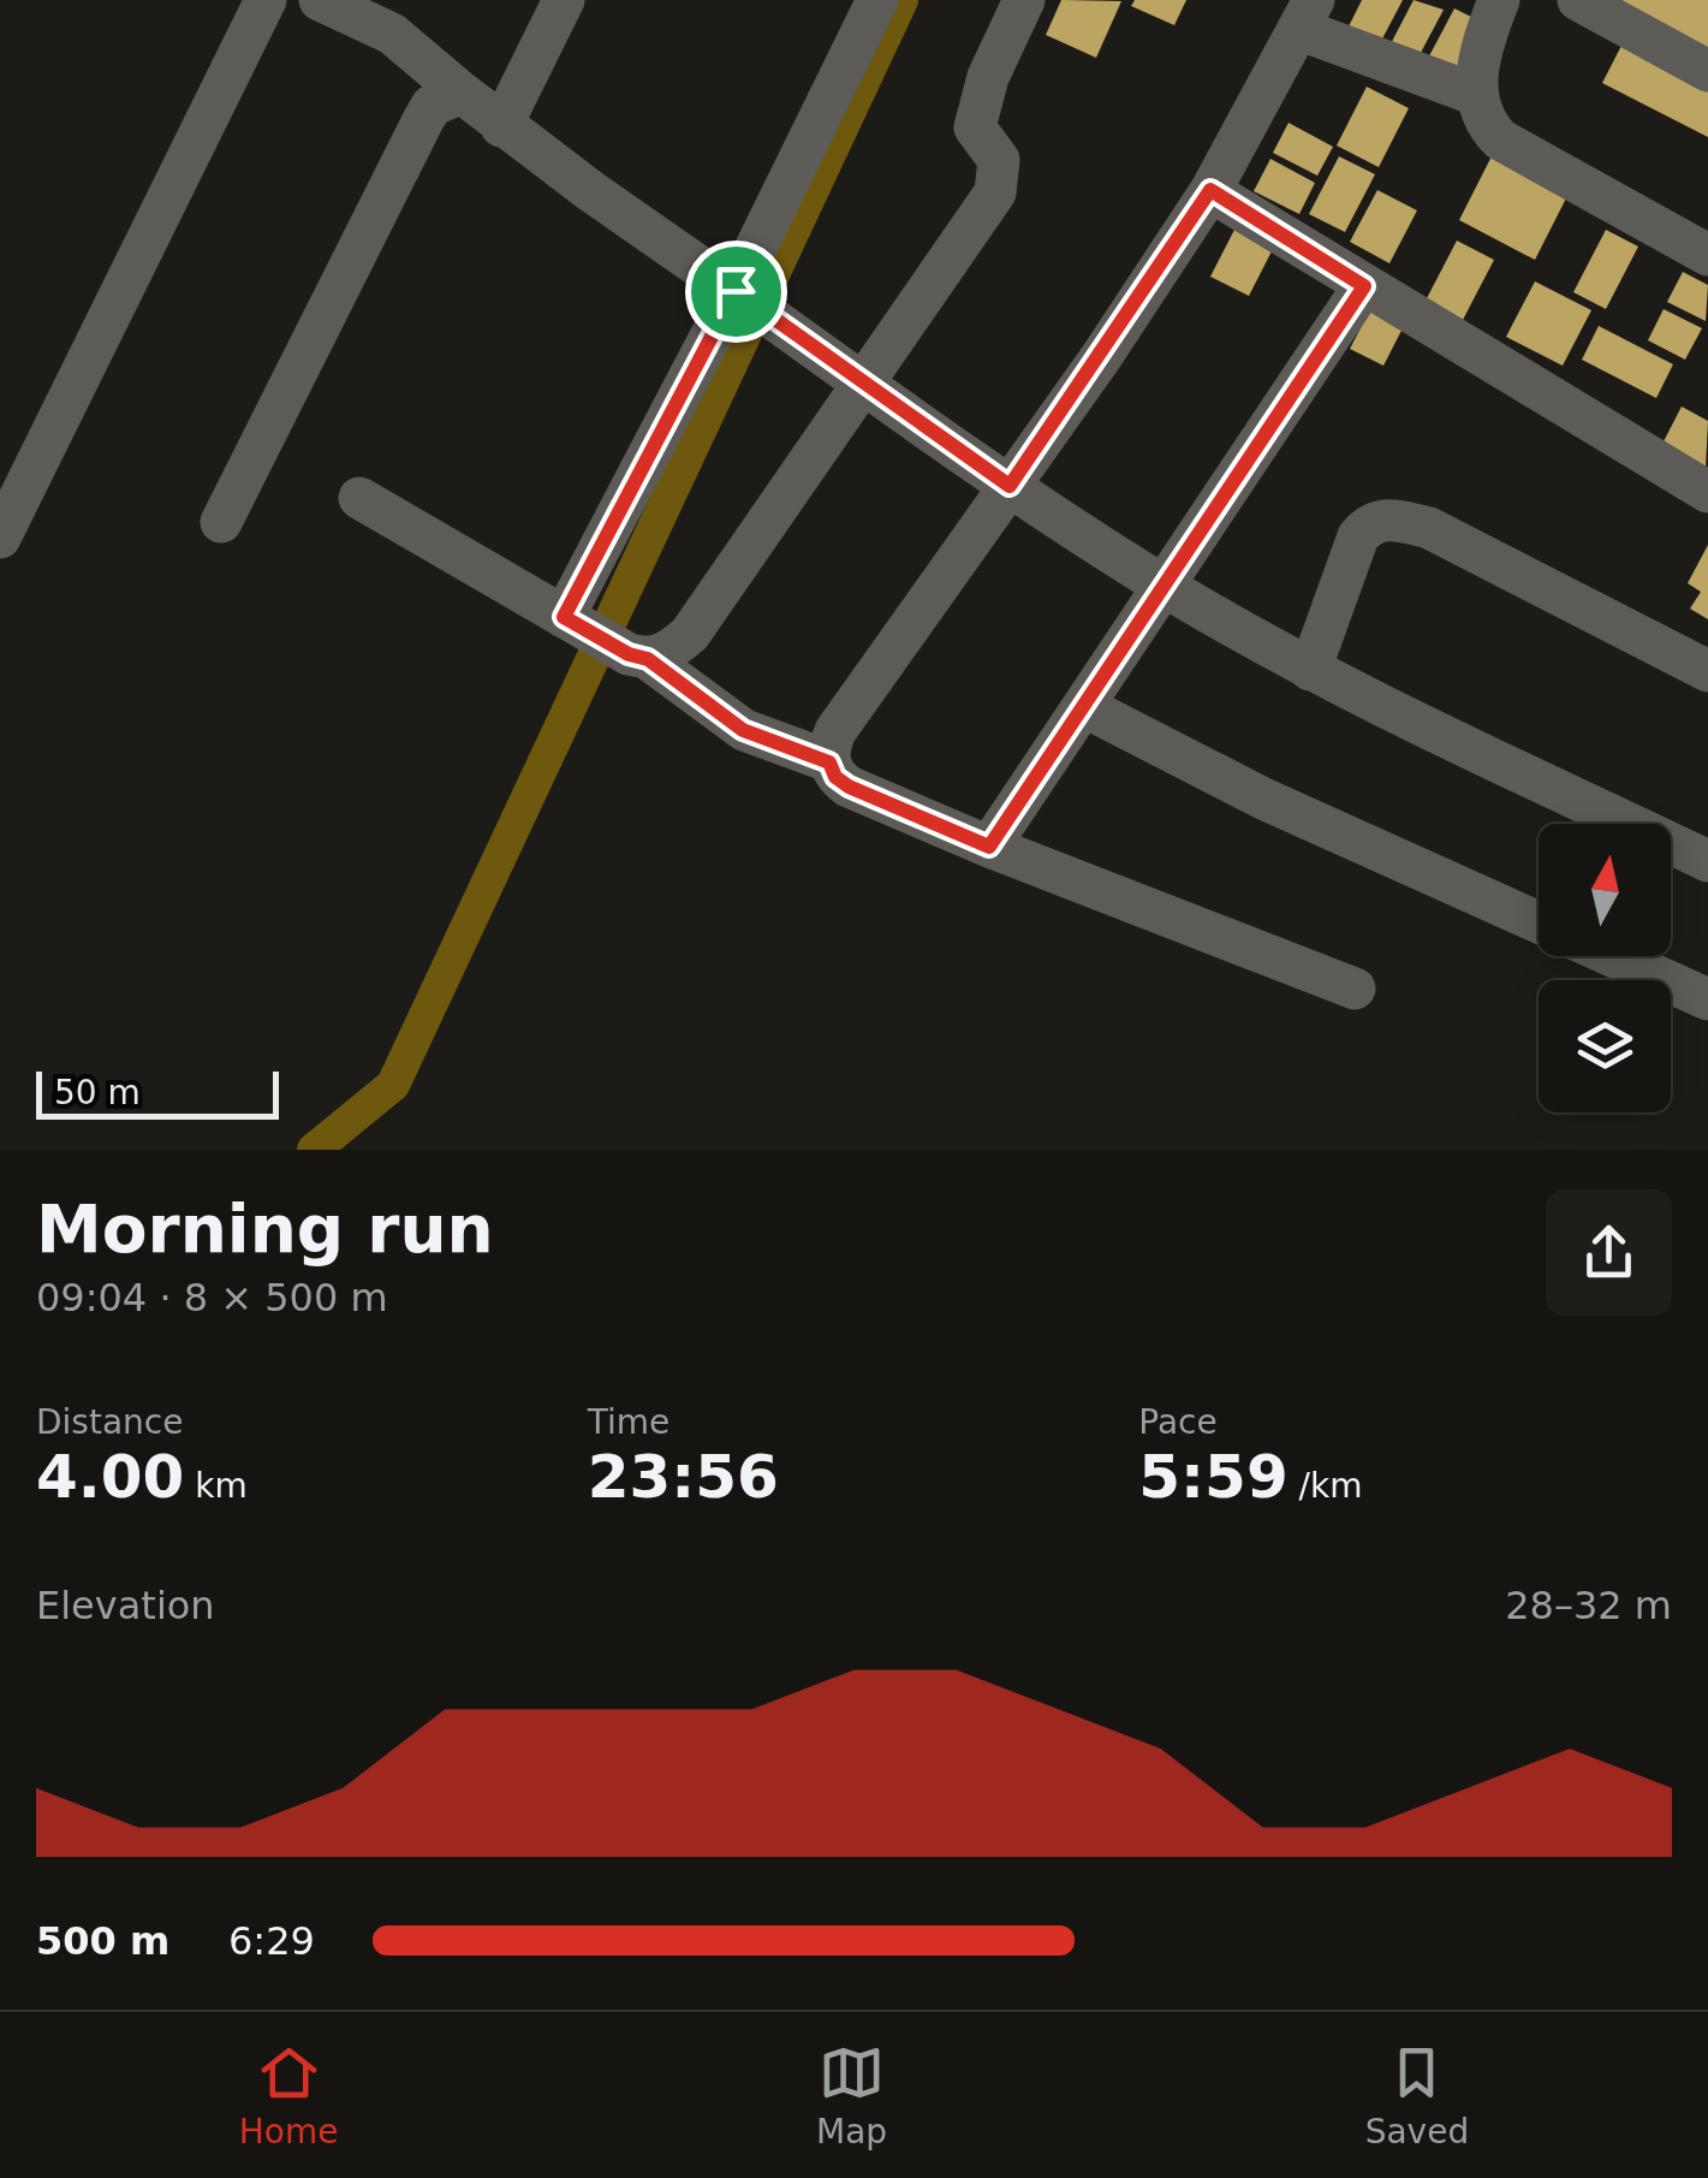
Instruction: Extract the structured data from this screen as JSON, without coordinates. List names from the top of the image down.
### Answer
{
  "scale_bar": "50 m",
  "north": "top",
  "page": {
    "scale": "50 m",
    "heading": ["Morning run", "09:04 · 8 × 500 m"],
    "stats": [
      ["Distance", "4.00 km"],
      ["Time", "23:56"],
      ["Pace", "5:59 /km"]
    ],
    "chart": ["Elevation", "28–32 m"],
    "list": [
      {
        "name": "500 m",
        "note": "6:29"
      }
    ],
    "tabs": ["Home", "Map", "Saved"]
  }
}
